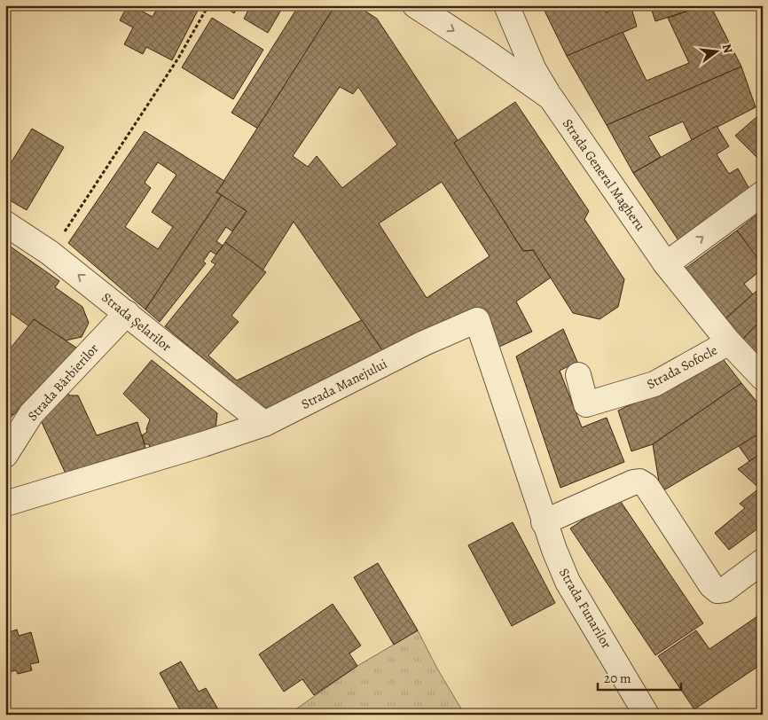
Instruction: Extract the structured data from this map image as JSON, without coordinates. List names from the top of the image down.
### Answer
{
  "streets": {
    "street": [
      "Strada General Magheru",
      "Strada Șelarilor",
      "Strada Sofocle",
      "Strada Bărbierilor",
      "Strada Manejului",
      "Strada Funarilor"
    ]
  },
  "crossings": [
    ["Strada General Magheru", "Strada Sofocle"],
    ["Strada Șelarilor", "Strada Bărbierilor"],
    ["Strada Șelarilor", "Strada Manejului"],
    ["Strada Manejului", "Strada Funarilor"]
  ],
  "scale_bar": "20 m",
  "north": "right"
}
